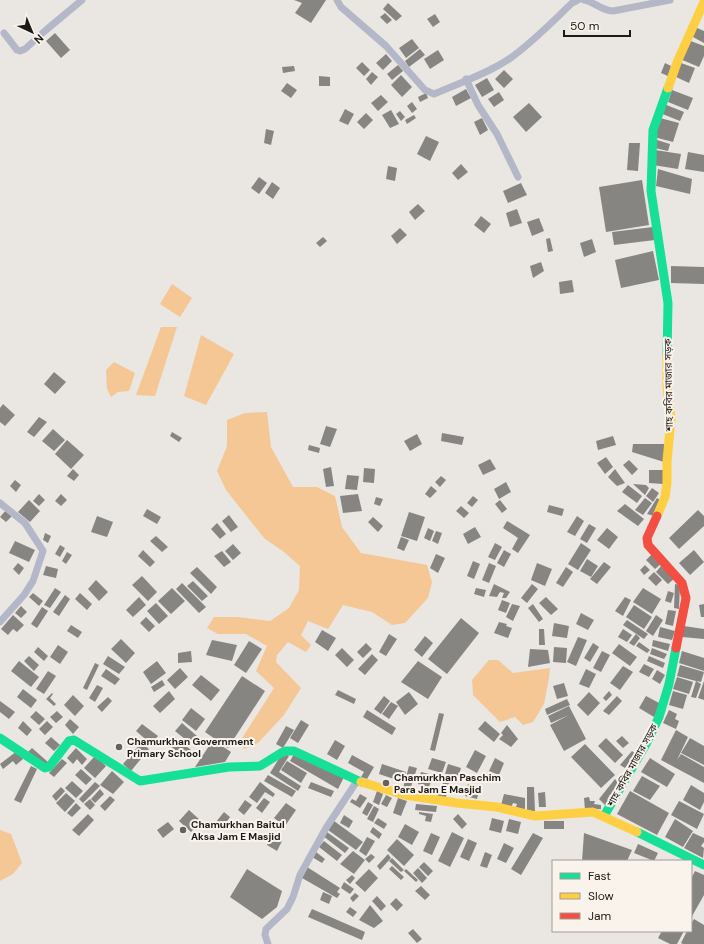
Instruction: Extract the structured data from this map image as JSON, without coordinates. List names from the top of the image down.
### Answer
{
  "streets": {
    "street": ["শাহ কবির মাজার সড়ক"]
  },
  "places": ["Chamurkhan Government Primary School", "Chamurkhan Paschim Para Jam E Masjid", "Chamurkhan Baitul Aksa Jam E Masjid"],
  "legend": ["Fast", "Slow", "Jam"],
  "scale_bar": "50 m",
  "north": "bottom right"
}
